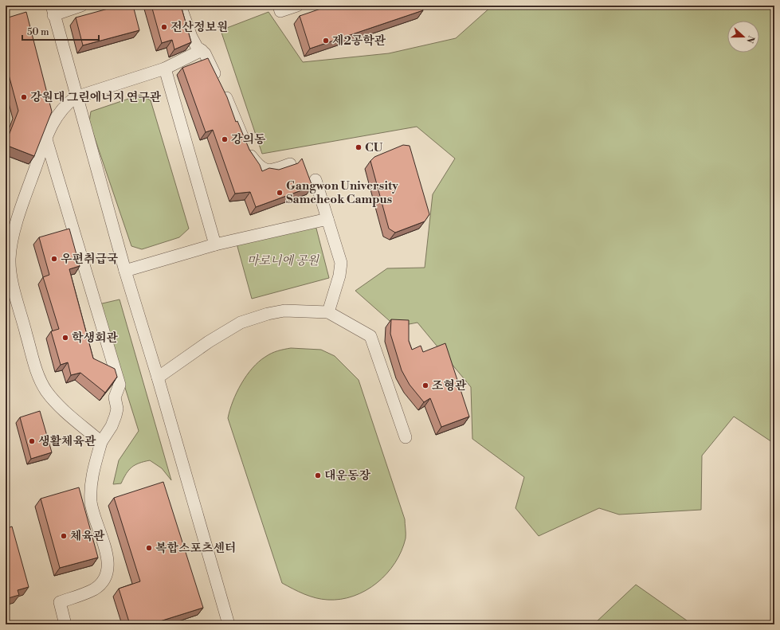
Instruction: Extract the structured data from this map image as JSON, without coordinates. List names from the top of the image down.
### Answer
{
  "parks": ["마로니에 공원"],
  "places": [
    "전산정보원",
    "제2공학관",
    "강원대 그린에너지 연구관",
    "강의동",
    "CU",
    "Gangwon University Samcheok Campus",
    "우편취급국",
    "학생회관",
    "조형관",
    "생활체육관",
    "대운동장",
    "체육관",
    "복합스포츠센터"
  ],
  "scale_bar": "50 m",
  "north": "right"
}
